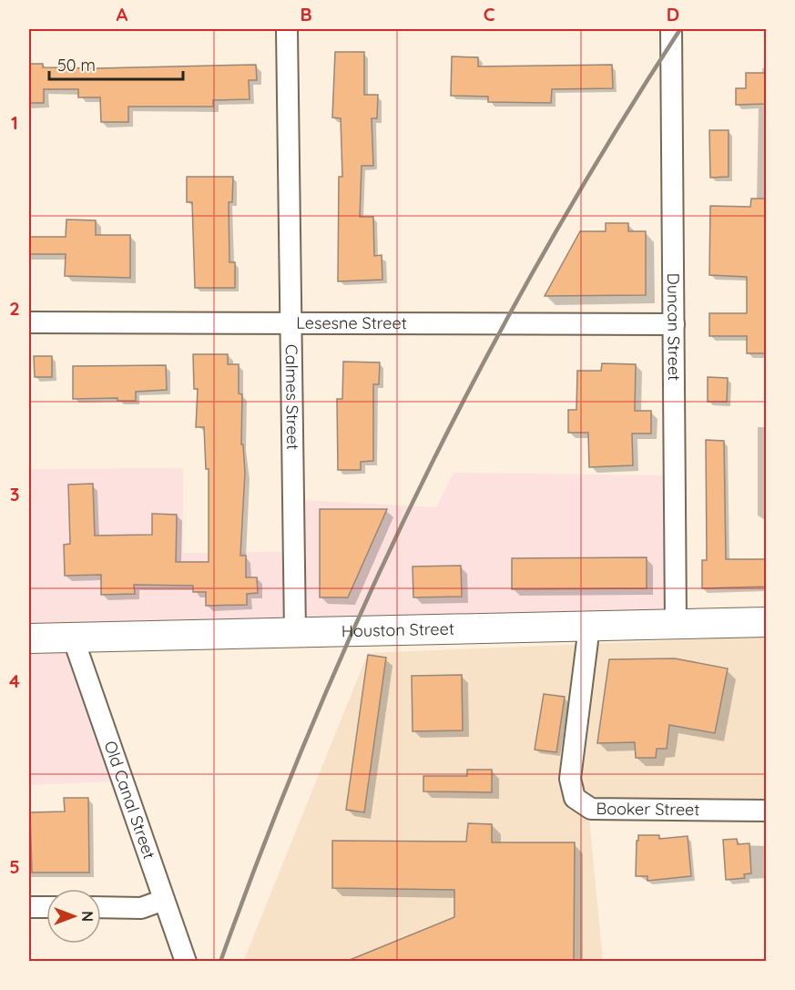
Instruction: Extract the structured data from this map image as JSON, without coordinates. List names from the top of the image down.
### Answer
{
  "streets": {
    "street": [
      "Lesesne Street",
      "Duncan Street",
      "Calmes Street",
      "Houston Street",
      "Old Canal Street",
      "Booker Street"
    ]
  },
  "crossings": [
    ["Lesesne Street", "Duncan Street"],
    ["Lesesne Street", "Calmes Street"],
    ["Duncan Street", "Houston Street"],
    ["Calmes Street", "Houston Street"],
    ["Houston Street", "Old Canal Street"],
    ["Houston Street", "Booker Street"]
  ],
  "scale_bar": "50 m",
  "north": "right",
  "grid": {
    "columns": [
      "A",
      "B",
      "C",
      "D"
    ],
    "rows": [
      "1",
      "2",
      "3",
      "4",
      "5"
    ]
  }
}
